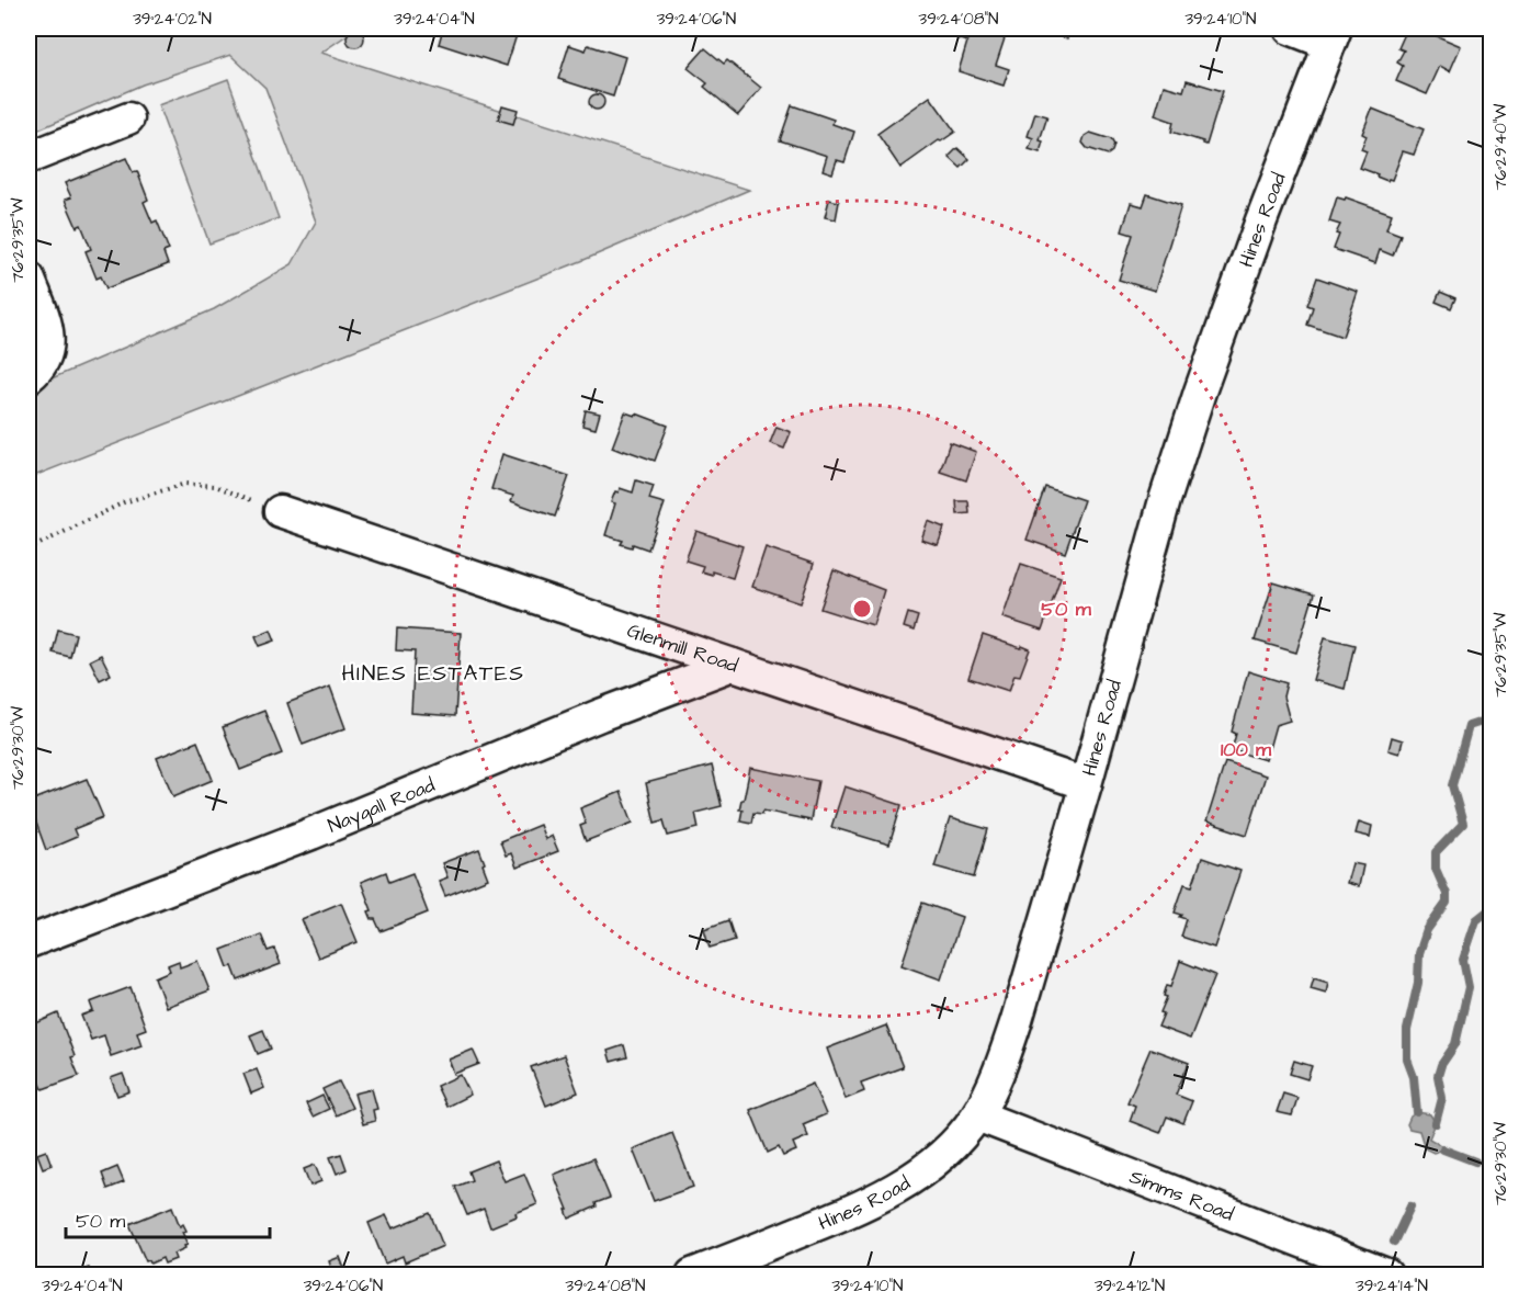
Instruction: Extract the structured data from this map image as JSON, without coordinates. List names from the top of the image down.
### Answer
{
  "streets": {
    "street": [
      "Hines Road",
      "Glenmill Road",
      "Naygall Road",
      "Simms Road"
    ]
  },
  "crossings": [
    ["Hines Road", "Glenmill Road"],
    ["Hines Road", "Simms Road"],
    ["Glenmill Road", "Naygall Road"]
  ],
  "districts": ["HINES ESTATES"],
  "scale_bar": "50 m",
  "coordinates": [
    "39°24'02\"N",
    "39°24'04\"N",
    "39°24'06\"N",
    "39°24'08\"N",
    "39°24'10\"N",
    "76°29'40\"W",
    "76°29'35\"W",
    "76°29'30\"W",
    "39°24'12\"N",
    "39°24'14\"N"
  ],
  "rings": ["50 m", "100 m"]
}
